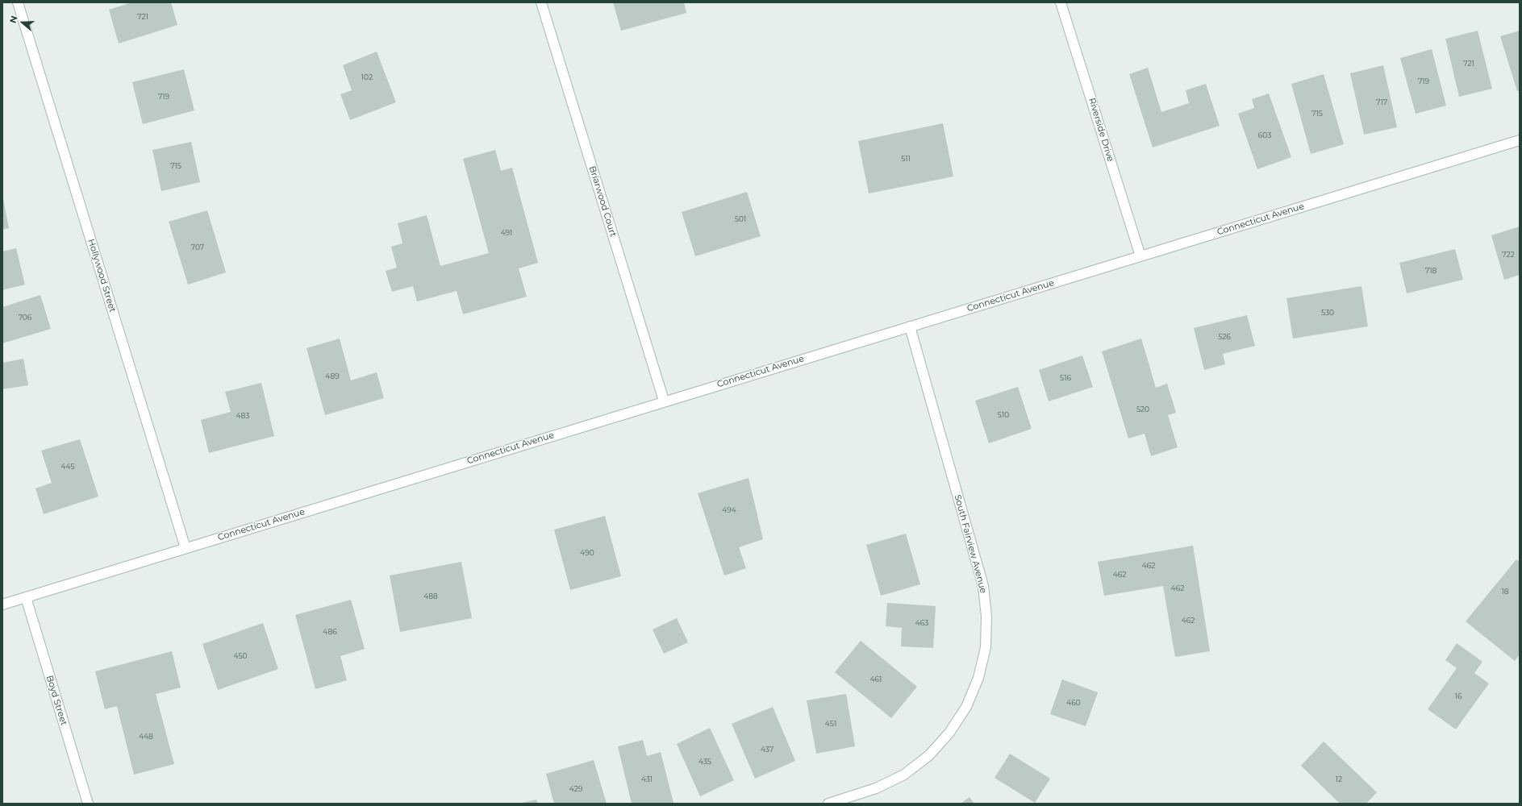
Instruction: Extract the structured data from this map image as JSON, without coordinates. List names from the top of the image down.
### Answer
{
  "streets": {
    "street": [
      "Riverside Drive",
      "Briarwood Court",
      "Connecticut Avenue",
      "Hollywood Street",
      "South Fairview Avenue",
      "Boyd Street"
    ]
  },
  "crossings": [
    ["Riverside Drive", "Connecticut Avenue"],
    ["Briarwood Court", "Connecticut Avenue"],
    ["Connecticut Avenue", "Hollywood Street"],
    ["Connecticut Avenue", "South Fairview Avenue"],
    ["Connecticut Avenue", "Boyd Street"]
  ],
  "house_numbers": [
    "721",
    "721",
    "102",
    "719",
    "719",
    "717",
    "715",
    "603",
    "511",
    "715",
    "501",
    "491",
    "707",
    "722",
    "718",
    "530",
    "706",
    "526",
    "489",
    "516",
    "520",
    "510",
    "483",
    "445",
    "494",
    "490",
    "462",
    "462",
    "462",
    "18",
    "488",
    "462",
    "463",
    "486",
    "450",
    "461",
    "16",
    "460",
    "451",
    "448",
    "437",
    "435",
    "431",
    "12",
    "429"
  ],
  "north": "left"
}
